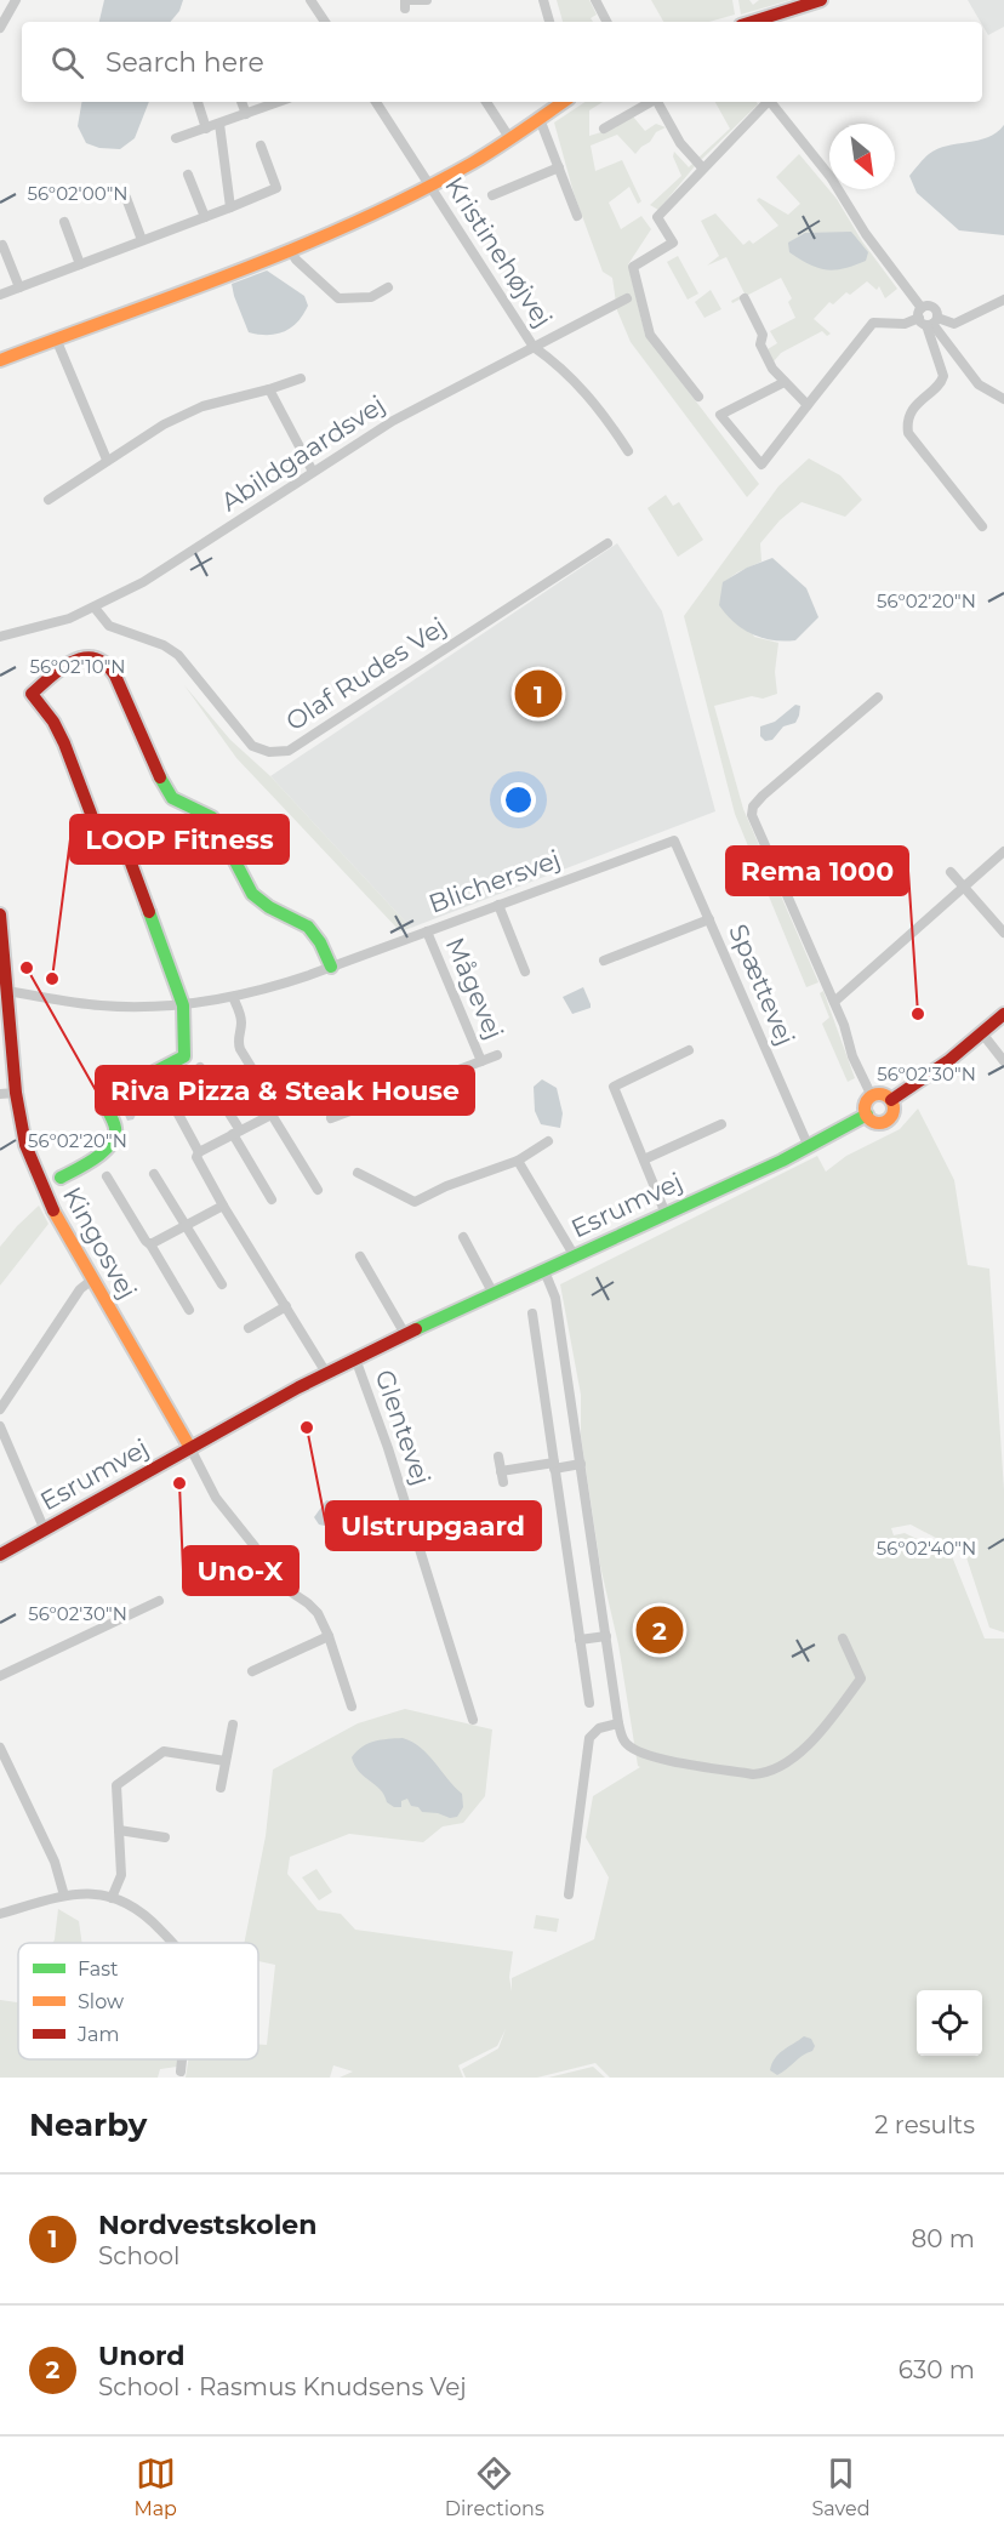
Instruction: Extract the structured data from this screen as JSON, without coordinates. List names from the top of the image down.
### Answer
{
  "streets": {
    "street": [
      "Kristinehøjvej",
      "Abildgaardsvej",
      "Olaf Rudes Vej",
      "Blichersvej",
      "Spættevej",
      "Mågevej",
      "Esrumvej",
      "Kingosvej",
      "Glentevej"
    ]
  },
  "crossings": [
    ["Kristinehøjvej", "Abildgaardsvej"],
    ["Abildgaardsvej", "Olaf Rudes Vej"],
    ["Blichersvej", "Spættevej"],
    ["Blichersvej", "Mågevej"],
    ["Blichersvej", "Kingosvej"],
    ["Spættevej", "Esrumvej"],
    ["Esrumvej", "Kingosvej"],
    ["Esrumvej", "Glentevej"]
  ],
  "places": [
    "Riva Pizza & Steak House",
    "LOOP Fitness",
    "Rema 1000",
    "Ulstrupgaard",
    "Uno-X"
  ],
  "legend": ["Fast", "Slow", "Jam"],
  "north": "bottom right",
  "page": {
    "search": "Search here",
    "pins": ["1", "2"],
    "heading": ["Nearby", "2 results"],
    "list": [
      {
        "mark": "1",
        "name": "Nordvestskolen",
        "note": "School",
        "value": "80 m"
      },
      {
        "mark": "2",
        "name": "Unord",
        "note": "School · Rasmus Knudsens Vej",
        "value": "630 m"
      }
    ],
    "nav": ["Map", "Directions", "Saved"]
  },
  "coordinates": [
    "56°02'00\"N",
    "56°02'20\"N",
    "56°02'10\"N",
    "56°02'30\"N",
    "56°02'40\"N"
  ]
}
